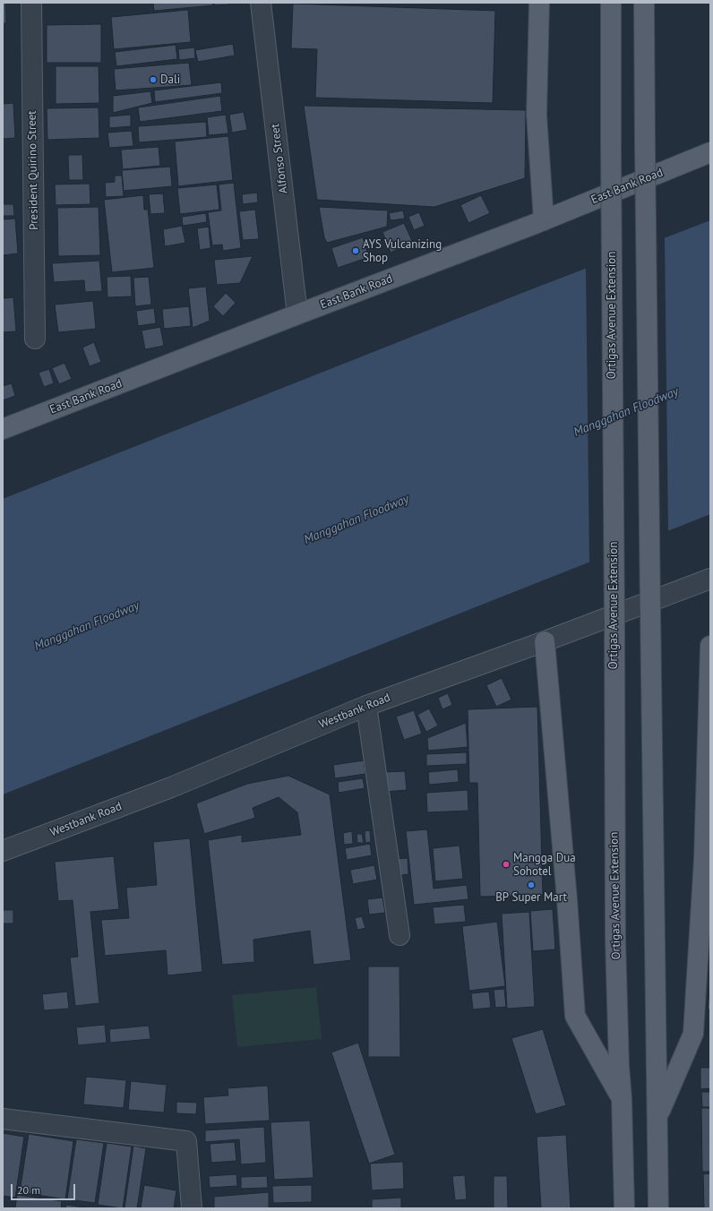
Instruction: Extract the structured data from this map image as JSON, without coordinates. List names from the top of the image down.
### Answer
{
  "streets": {
    "main road": ["East Bank Road", "Ortigas Avenue Extension"],
    "street": ["Alfonso Street", "President Quirino Street", "Westbank Road"]
  },
  "crossings": [
    ["Alfonso Street", "East Bank Road"]
  ],
  "water": ["Manggahan Floodway"],
  "places": [
    "Dali",
    "AYS Vulcanizing Shop",
    "Mangga Dua Sohotel",
    "BP Super Mart"
  ],
  "scale_bar": "20 m"
}
